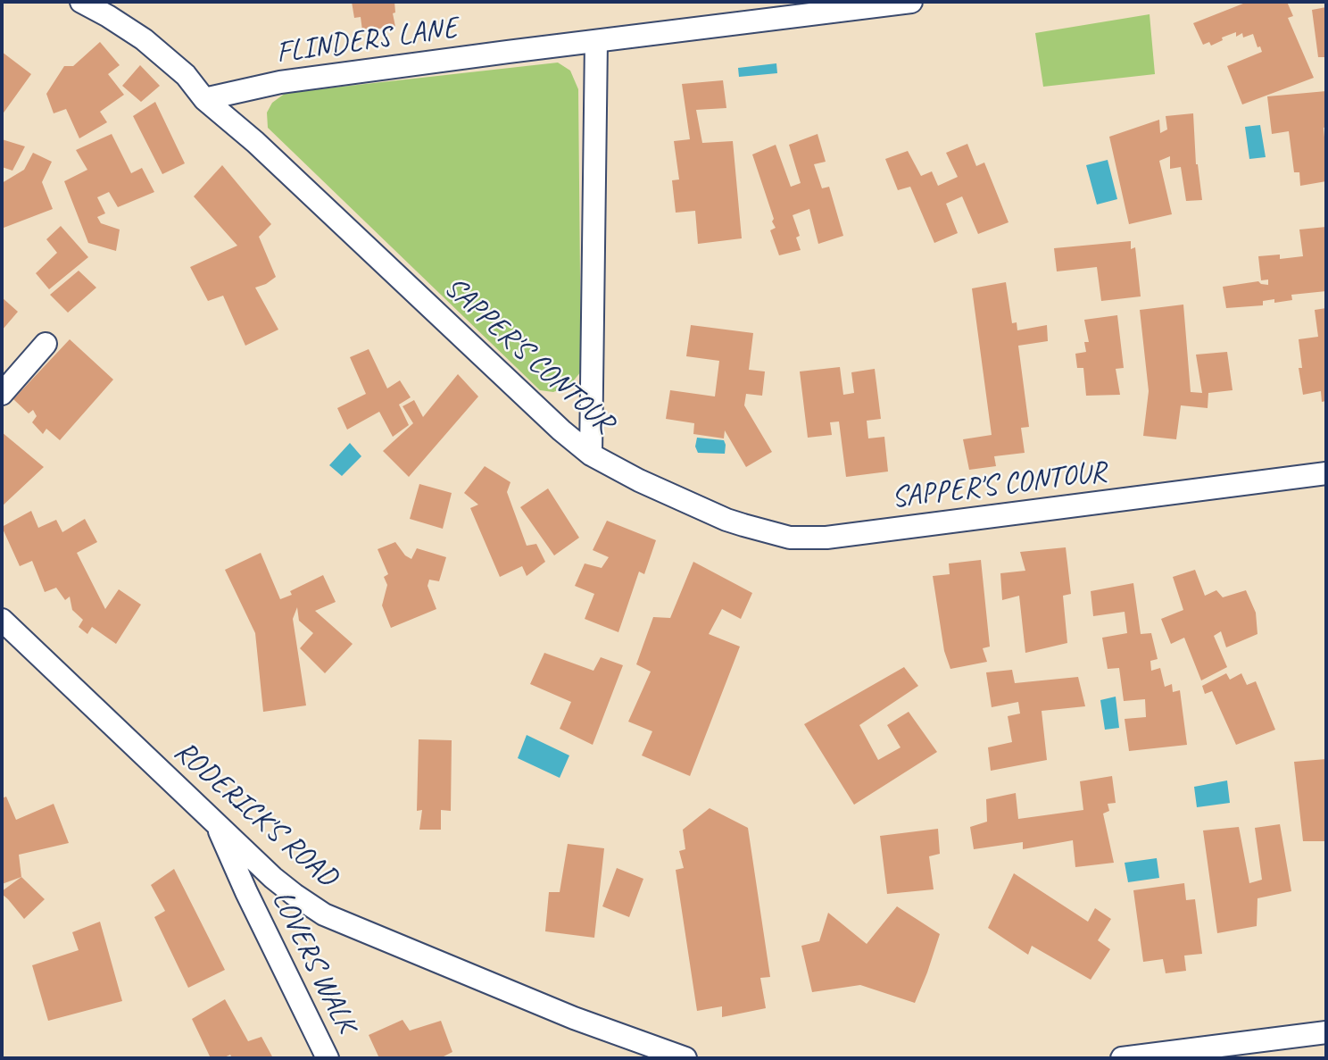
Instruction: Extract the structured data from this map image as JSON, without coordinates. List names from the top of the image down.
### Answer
{
  "streets": {
    "street": [
      "FLINDERS LANE",
      "SAPPER'S CONTOUR",
      "RODERICK'S ROAD",
      "LOVERS WALK"
    ]
  },
  "crossings": [
    ["FLINDERS LANE", "SAPPER'S CONTOUR"],
    ["RODERICK'S ROAD", "LOVERS WALK"]
  ]
}
